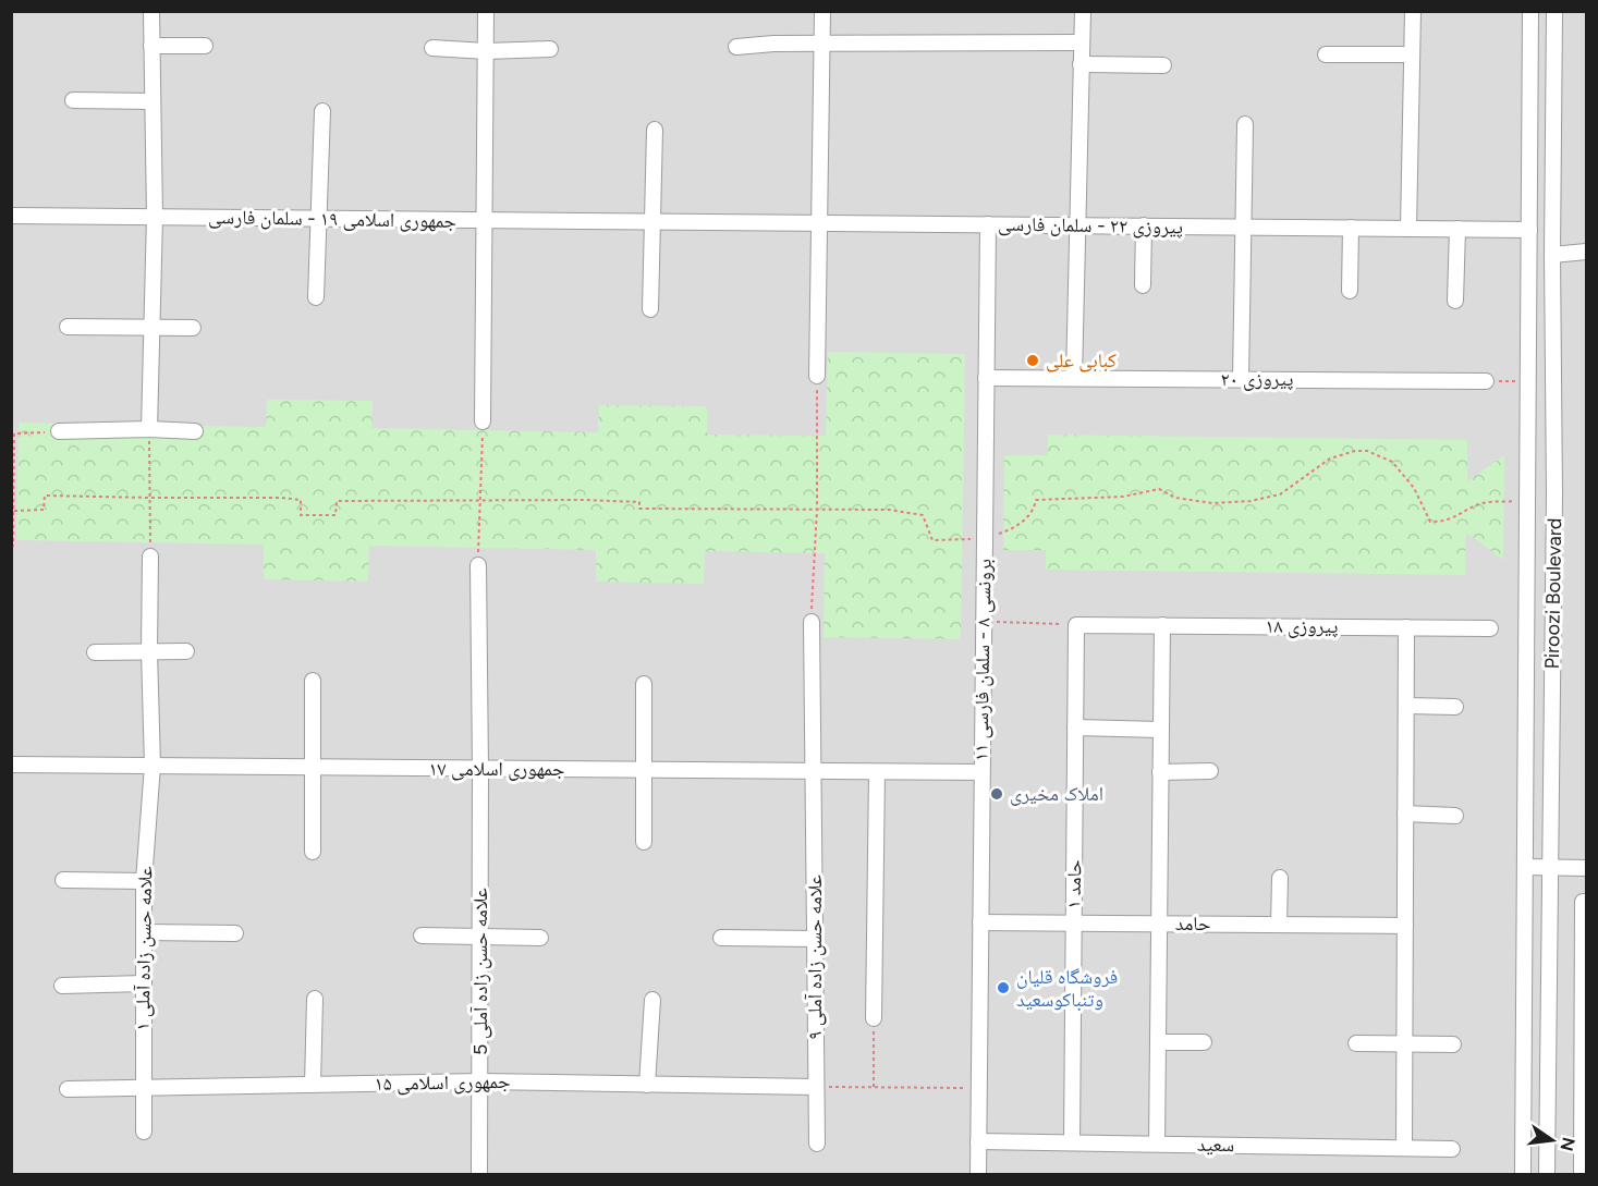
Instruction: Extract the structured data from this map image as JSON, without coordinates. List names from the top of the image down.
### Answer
{
  "streets": {
    "street": [
      "جمهوری اسلامی ۱۹ - سلمان فارسی",
      "پیروزی ۲۲ - سلمان فارسی",
      "پیروزی ۲۰",
      "Piroozi Boulevard",
      "پیروزی ۱۸",
      "برونسی ۸ - سلمان فارسی ۱۱",
      "جمهوری اسلامی ۱۷",
      "حامد ۱",
      "حامد",
      "علامه حسن زاده آملی ۱",
      "علامه حسن زاده آملی ۹",
      "علامه حسن زاده آملی 5",
      "جمهوری اسلامی ۱۵",
      "سعید"
    ]
  },
  "crossings": [
    ["جمهوری اسلامی ۱۹ - سلمان فارسی", "پیروزی ۲۲ - سلمان فارسی"],
    ["پیروزی ۲۲ - سلمان فارسی", "Piroozi Boulevard"],
    ["پیروزی ۲۲ - سلمان فارسی", "برونسی ۸ - سلمان فارسی ۱۱"],
    ["پیروزی ۲۰", "برونسی ۸ - سلمان فارسی ۱۱"],
    ["پیروزی ۱۸", "حامد ۱"],
    ["برونسی ۸ - سلمان فارسی ۱۱", "جمهوری اسلامی ۱۷"],
    ["برونسی ۸ - سلمان فارسی ۱۱", "حامد"],
    ["برونسی ۸ - سلمان فارسی ۱۱", "سعید"],
    ["جمهوری اسلامی ۱۷", "علامه حسن زاده آملی ۱"],
    ["جمهوری اسلامی ۱۷", "علامه حسن زاده آملی ۹"],
    ["جمهوری اسلامی ۱۷", "علامه حسن زاده آملی 5"],
    ["حامد ۱", "حامد"],
    ["حامد ۱", "سعید"],
    ["علامه حسن زاده آملی ۱", "جمهوری اسلامی ۱۵"],
    ["علامه حسن زاده آملی ۹", "جمهوری اسلامی ۱۵"],
    ["علامه حسن زاده آملی 5", "جمهوری اسلامی ۱۵"]
  ],
  "places": ["کبابی علی", "املاک مخیری", "فروشگاه قلیان وتنباکوسعید"],
  "north": "right"
}
